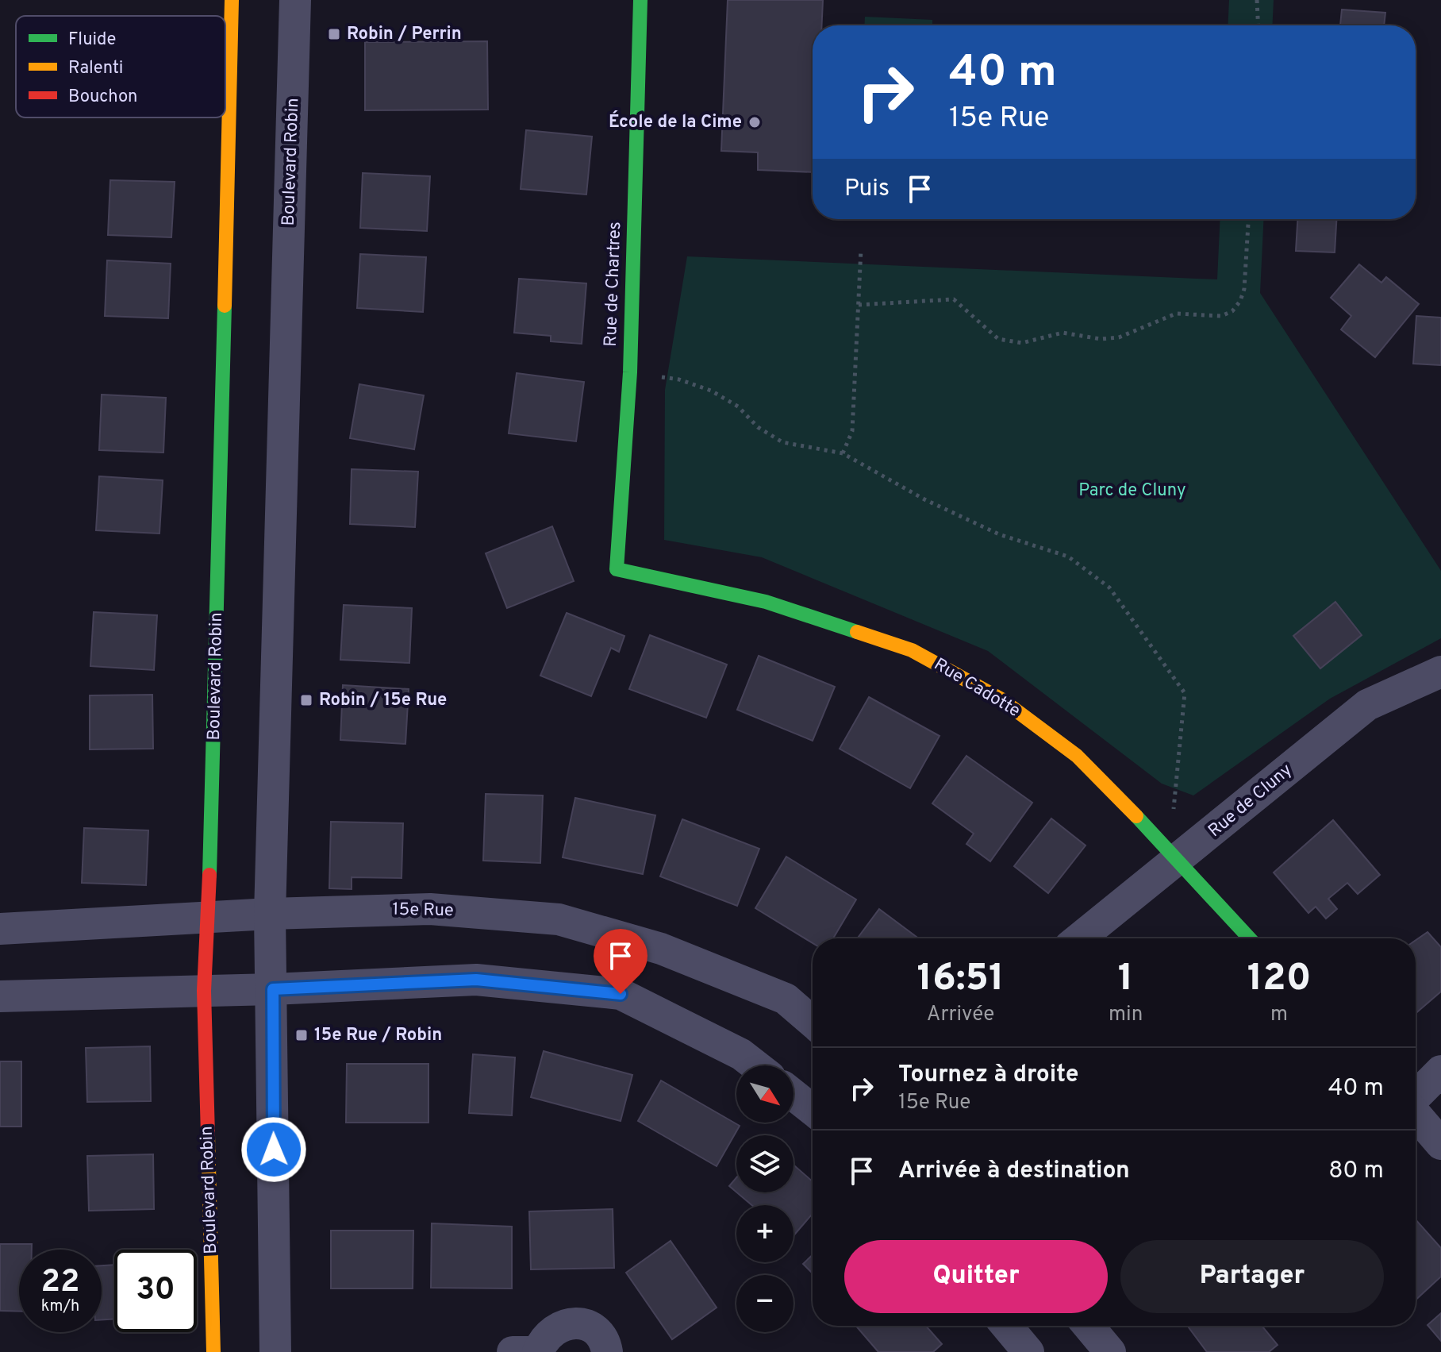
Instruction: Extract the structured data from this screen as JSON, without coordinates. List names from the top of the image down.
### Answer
{
  "streets": {
    "street": [
      "Boulevard Robin",
      "Rue de Chartres",
      "Rue Cadotte",
      "Rue de Cluny",
      "15e Rue"
    ]
  },
  "crossings": [
    ["Boulevard Robin", "15e Rue"],
    ["Rue de Chartres", "Rue Cadotte"],
    ["Rue Cadotte", "Rue de Cluny"]
  ],
  "parks": ["Parc de Cluny"],
  "places": {
    "transit": ["Robin / Perrin", "Robin / 15e Rue", "15e Rue / Robin"],
    "other": ["École de la Cime"]
  },
  "legend": ["Fluide", "Ralenti", "Bouchon"],
  "north": "bottom right",
  "page": {
    "turn": ["40 m", "15e Rue"],
    "then": "Puis",
    "eta": [
      "16:51",
      "Arrivée",
      "1",
      "min",
      "120",
      "m"
    ],
    "list": [
      {
        "name": "Tournez à droite",
        "note": "15e Rue",
        "value": "40 m"
      },
      {
        "name": "Arrivée à destination",
        "value": "80 m"
      }
    ],
    "map_buttons": ["+", "−"],
    "buttons": ["Quitter", "Partager"],
    "speed": "22 km/h",
    "limit": "30"
  }
}
